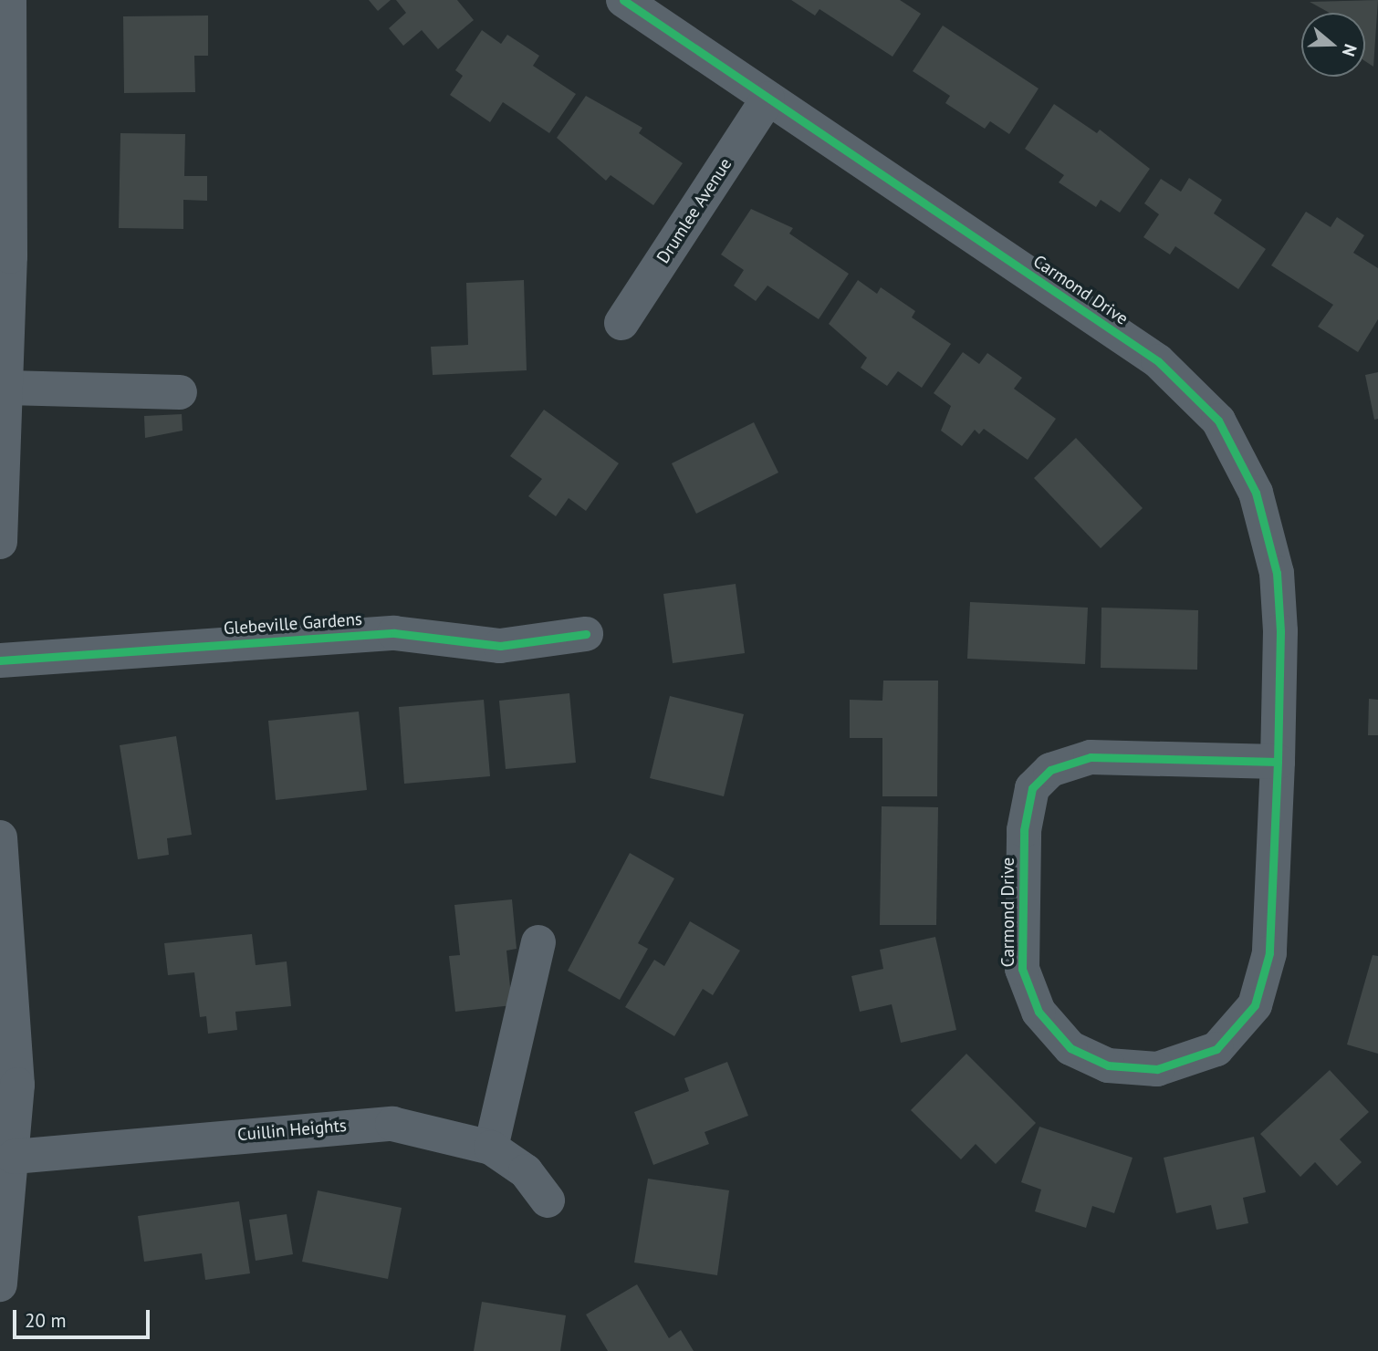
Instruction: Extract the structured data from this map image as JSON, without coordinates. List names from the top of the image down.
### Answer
{
  "streets": {
    "street": [
      "Drumlee Avenue",
      "Carmond Drive",
      "Glebeville Gardens",
      "Cuillin Heights"
    ]
  },
  "crossings": [
    ["Drumlee Avenue", "Carmond Drive"]
  ],
  "scale_bar": "20 m",
  "north": "right"
}
